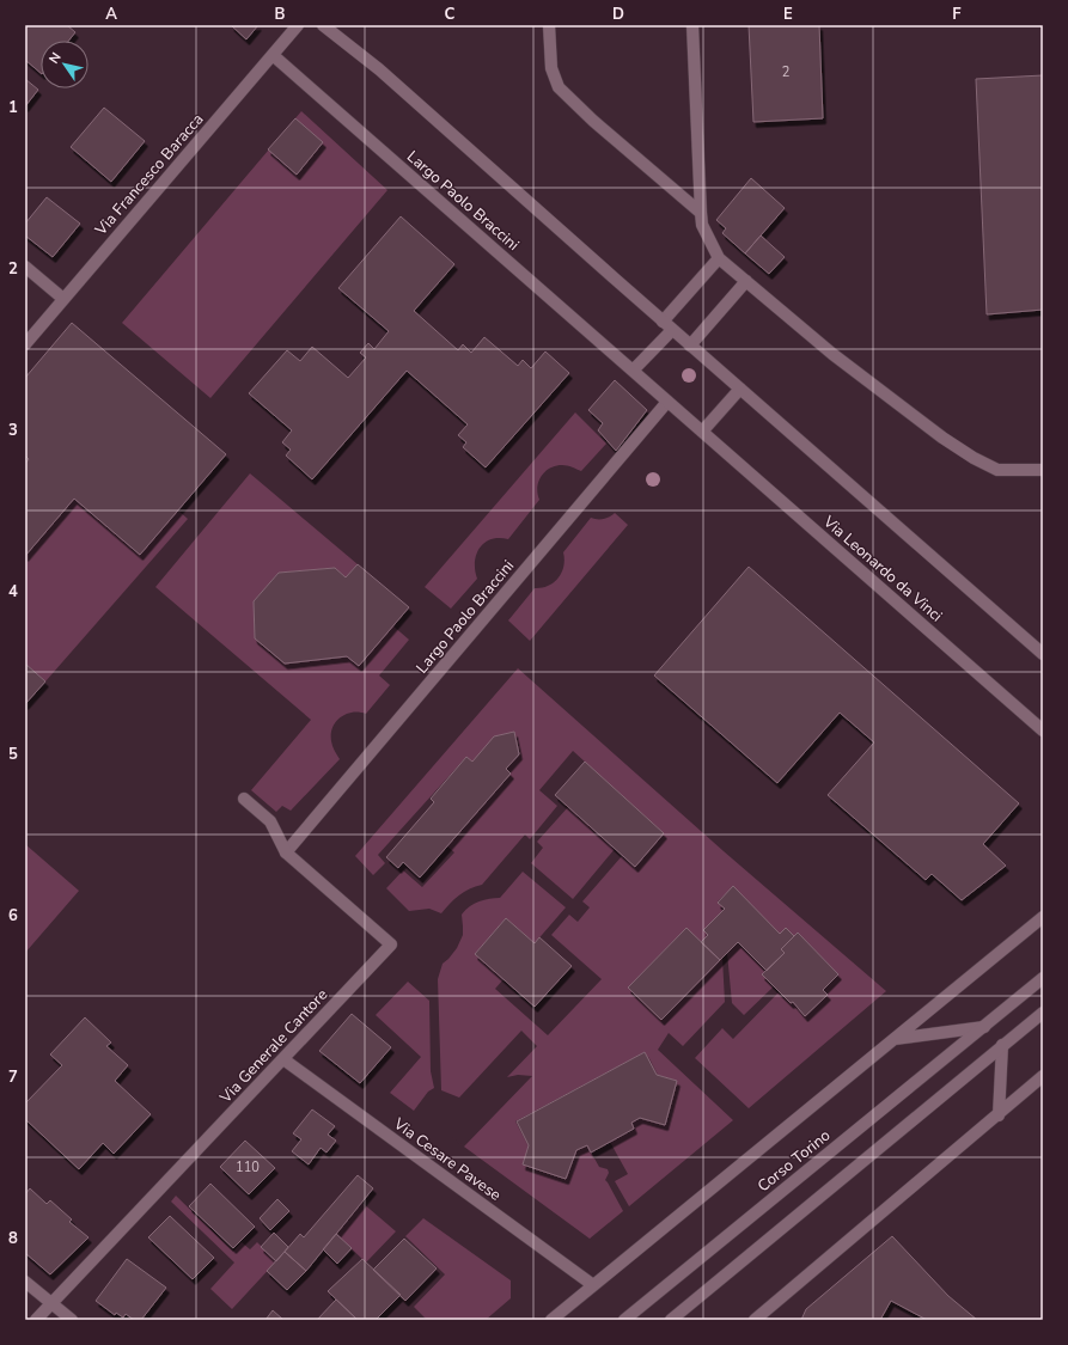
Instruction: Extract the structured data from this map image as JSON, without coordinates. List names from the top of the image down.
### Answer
{
  "streets": {
    "street": [
      "Via Francesco Baracca",
      "Largo Paolo Braccini",
      "Via Leonardo da Vinci",
      "Via Generale Cantore",
      "Via Cesare Pavese",
      "Corso Torino"
    ]
  },
  "crossings": [
    ["Via Francesco Baracca", "Largo Paolo Braccini"],
    ["Largo Paolo Braccini", "Via Leonardo da Vinci"],
    ["Largo Paolo Braccini", "Via Generale Cantore"],
    ["Via Generale Cantore", "Via Cesare Pavese"],
    ["Via Cesare Pavese", "Corso Torino"]
  ],
  "house_numbers": ["2", "110"],
  "north": "top left",
  "grid": {
    "columns": [
      "A",
      "B",
      "C",
      "D",
      "E",
      "F"
    ],
    "rows": [
      "1",
      "2",
      "3",
      "4",
      "5",
      "6",
      "7",
      "8"
    ]
  }
}
